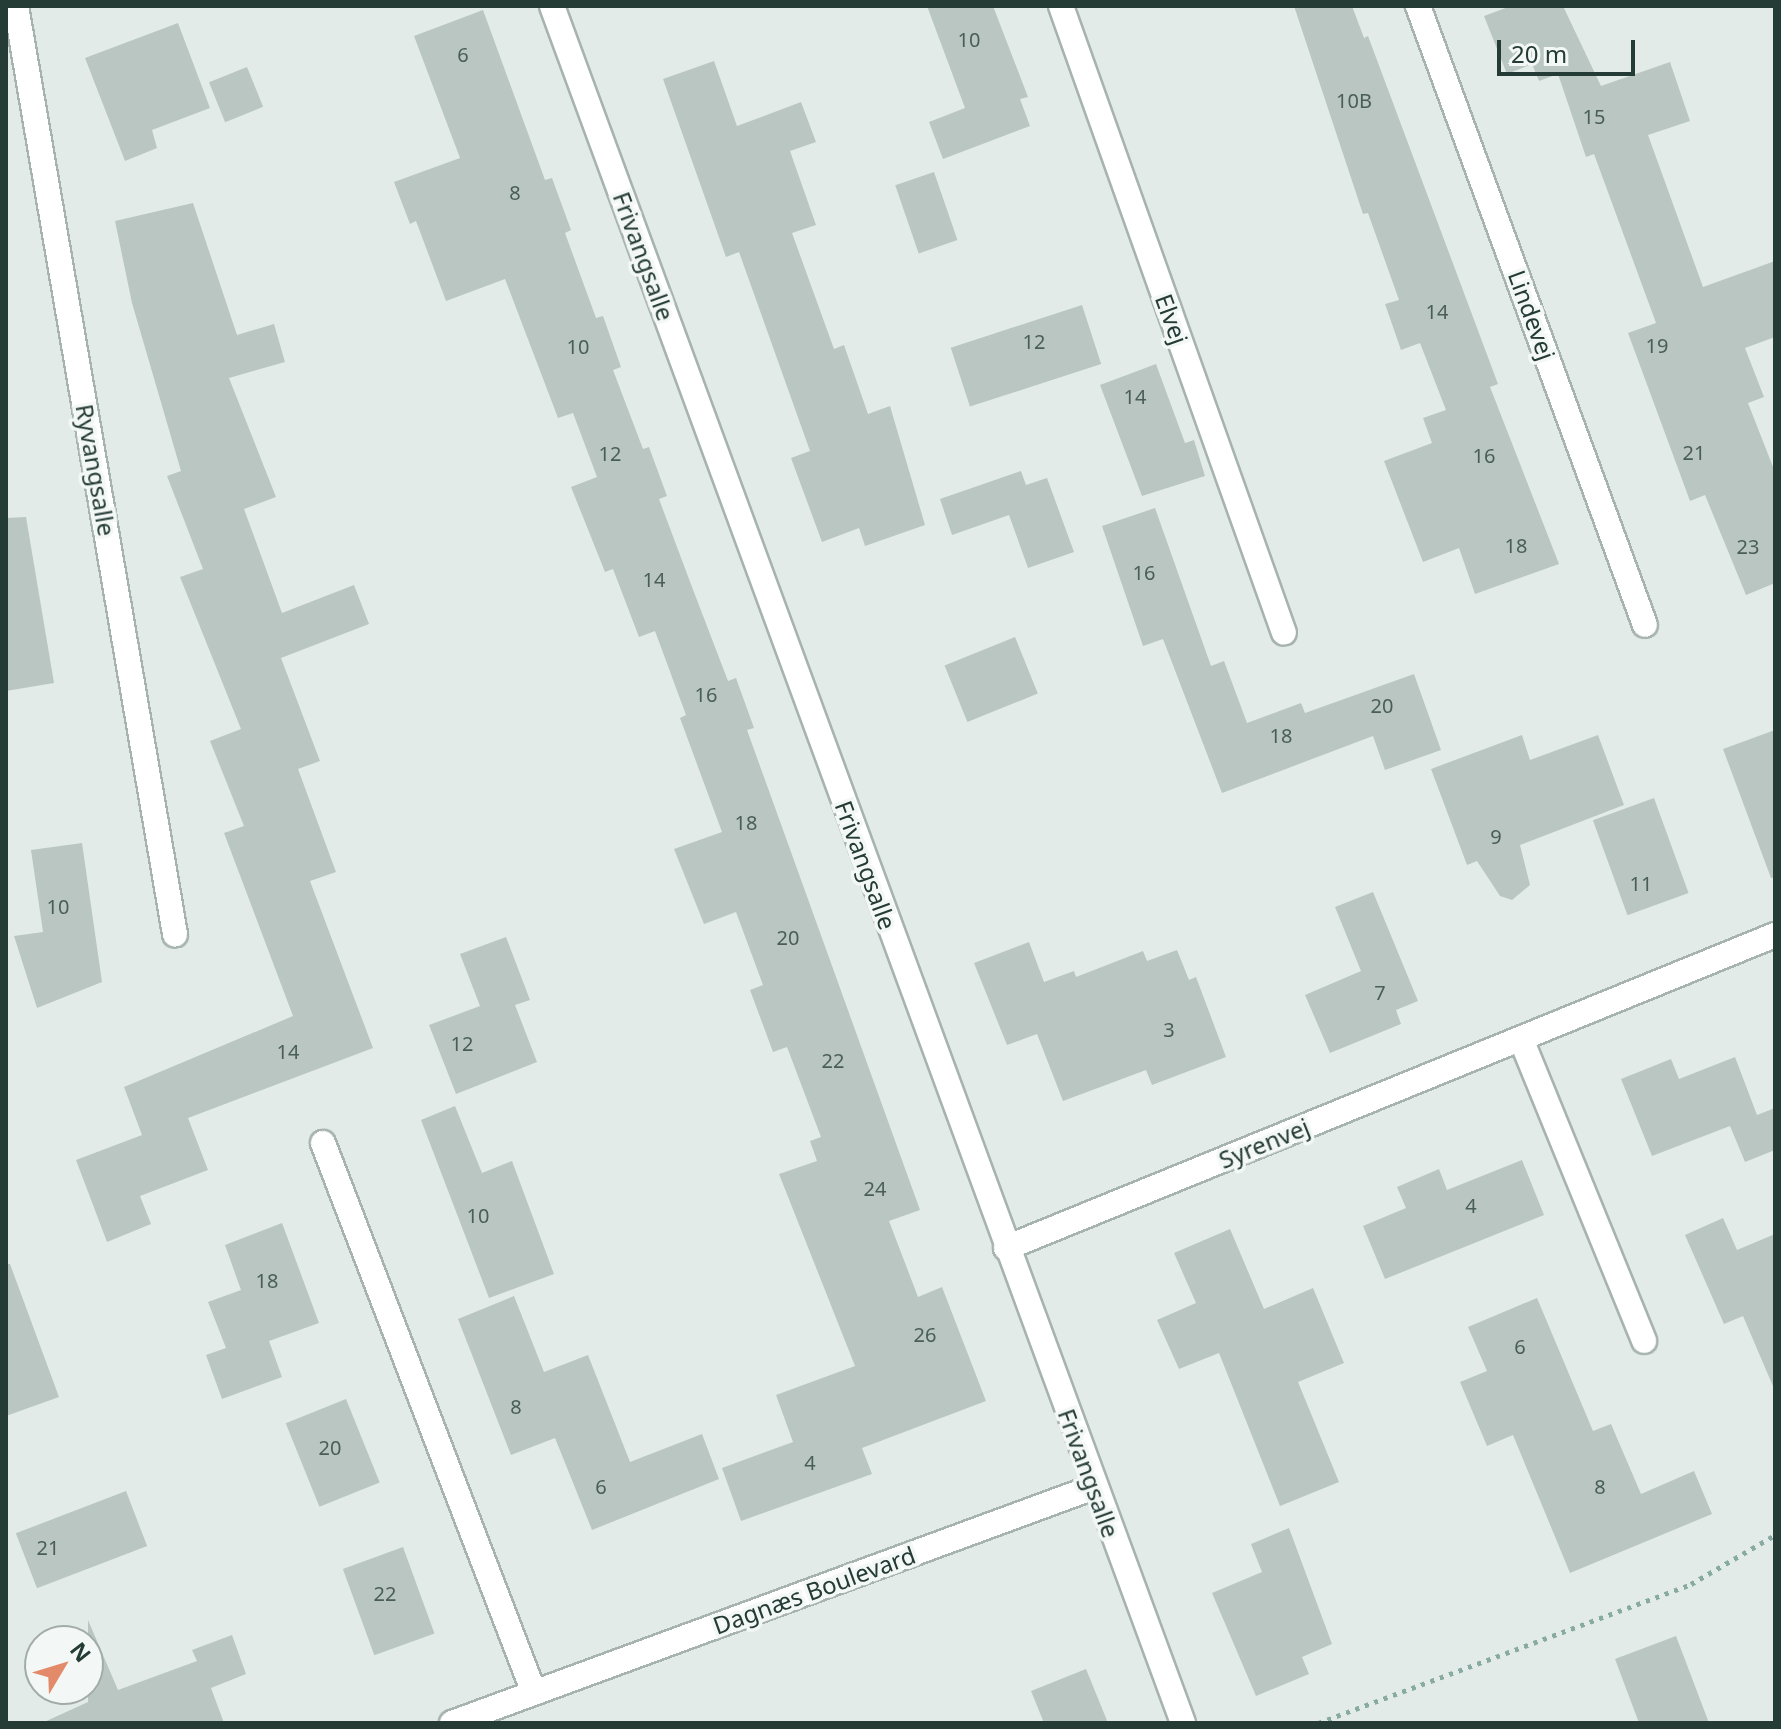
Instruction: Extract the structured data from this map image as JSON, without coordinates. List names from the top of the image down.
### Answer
{
  "streets": {
    "street": [
      "Frivangsalle",
      "Lindevej",
      "Elvej",
      "Ryvangsalle",
      "Syrenvej",
      "Dagnæs Boulevard"
    ]
  },
  "crossings": [
    ["Frivangsalle", "Syrenvej"],
    ["Frivangsalle", "Dagnæs Boulevard"]
  ],
  "house_numbers": [
    "10",
    "6",
    "10B",
    "15",
    "8",
    "14",
    "12",
    "19",
    "10",
    "14",
    "21",
    "12",
    "16",
    "18",
    "23",
    "16",
    "14",
    "16",
    "20",
    "18",
    "18",
    "9",
    "11",
    "10",
    "20",
    "7",
    "3",
    "12",
    "14",
    "22",
    "24",
    "4",
    "10",
    "18",
    "26",
    "6",
    "8",
    "20",
    "4",
    "6",
    "8",
    "21",
    "22"
  ],
  "scale_bar": "20 m",
  "north": "top right"
}
